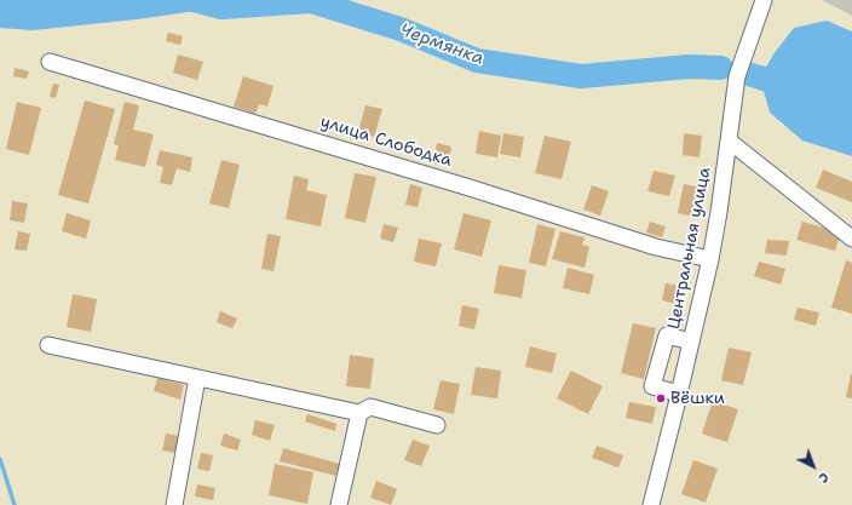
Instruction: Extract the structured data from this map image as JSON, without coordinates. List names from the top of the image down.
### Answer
{
  "streets": {
    "street": ["улица Слободка", "Центральная улица"]
  },
  "crossings": [
    ["улица Слободка", "Центральная улица"]
  ],
  "water": ["Чермянка"],
  "places": ["Вёшки"],
  "north": "bottom right"
}
